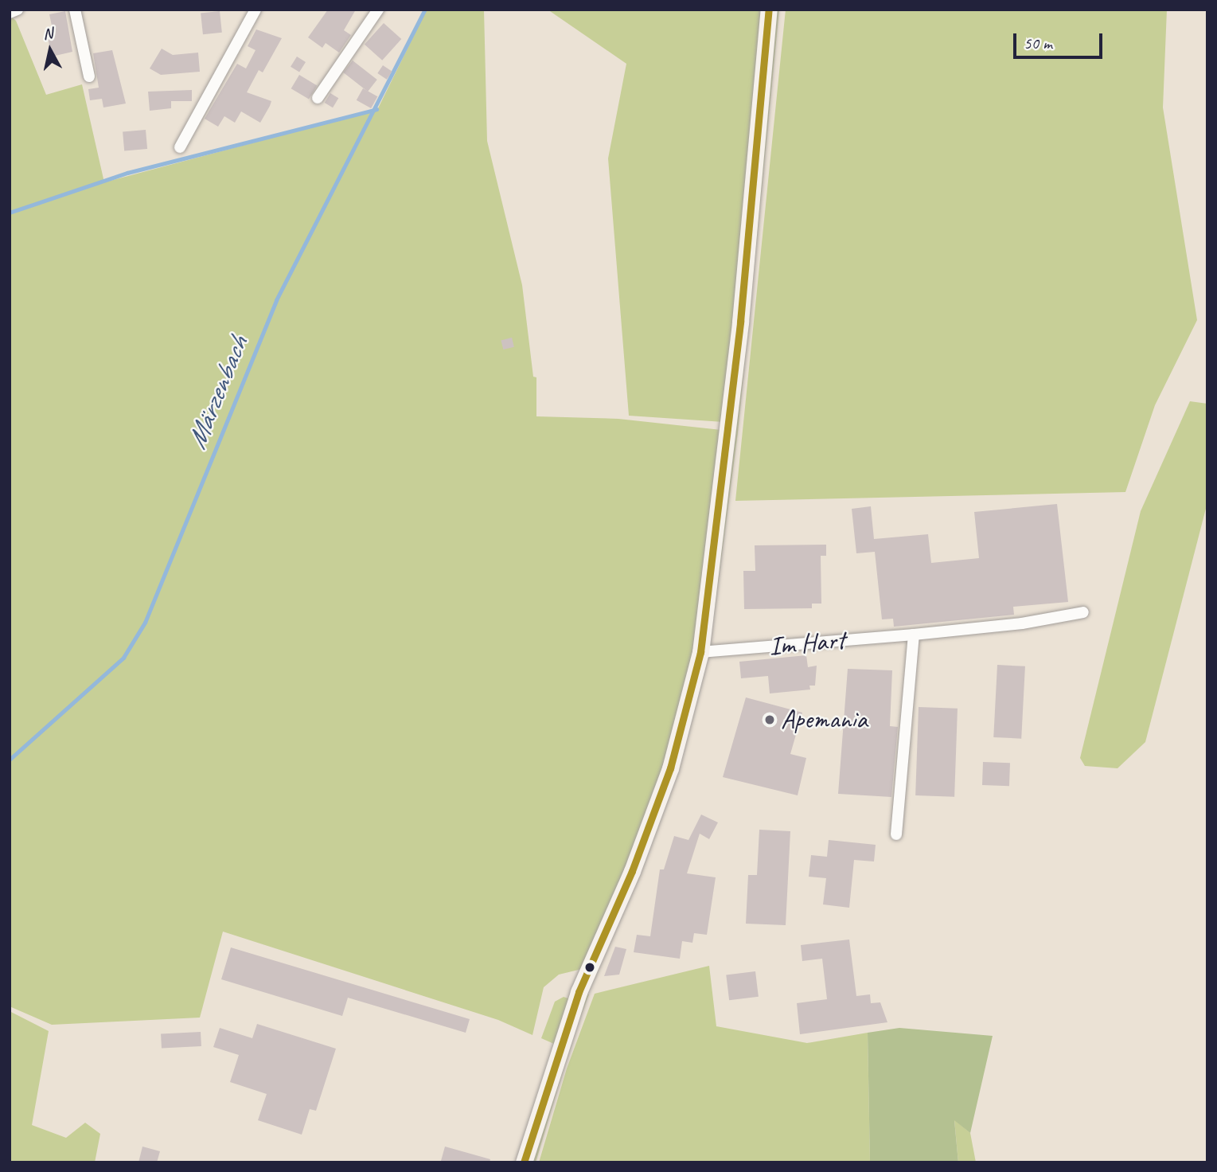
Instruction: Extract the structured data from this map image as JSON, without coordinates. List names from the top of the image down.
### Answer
{
  "streets": {
    "street": ["Im Hart"]
  },
  "water": ["Märzenbach"],
  "places": ["Apemania"],
  "scale_bar": "50 m",
  "north": "top"
}
